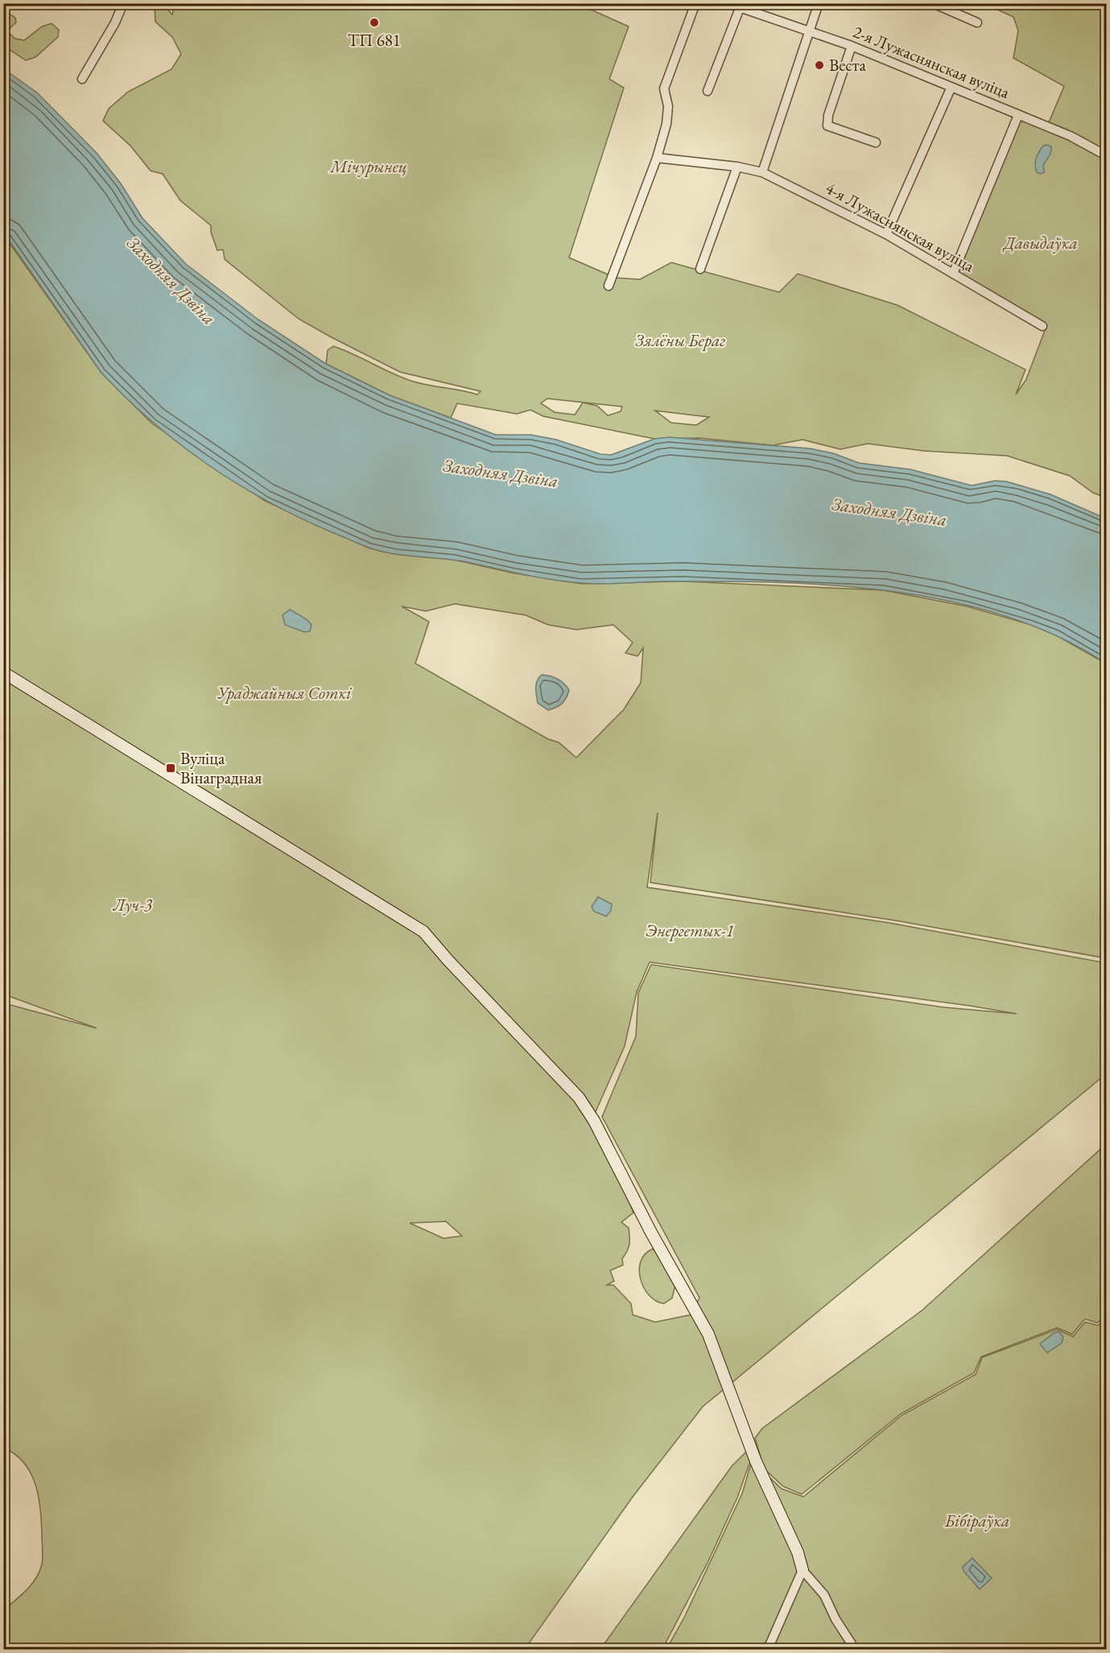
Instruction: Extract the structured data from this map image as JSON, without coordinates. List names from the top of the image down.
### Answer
{
  "streets": {
    "street": ["2-я Лужаснянская вуліца", "4-я Лужаснянская вуліца"]
  },
  "water": ["Заходняя Дзвіна"],
  "parks": [
    "Мічурынец",
    "Давыдаўка",
    "Зялёны Бераг",
    "Ураджайныя Соткі",
    "Луч-3",
    "Энергетык-1",
    "Бібіраўка"
  ],
  "places": {
    "other": ["ТП 681", "Веста"],
    "transit": ["Вуліца Вінаградная"]
  }
}
